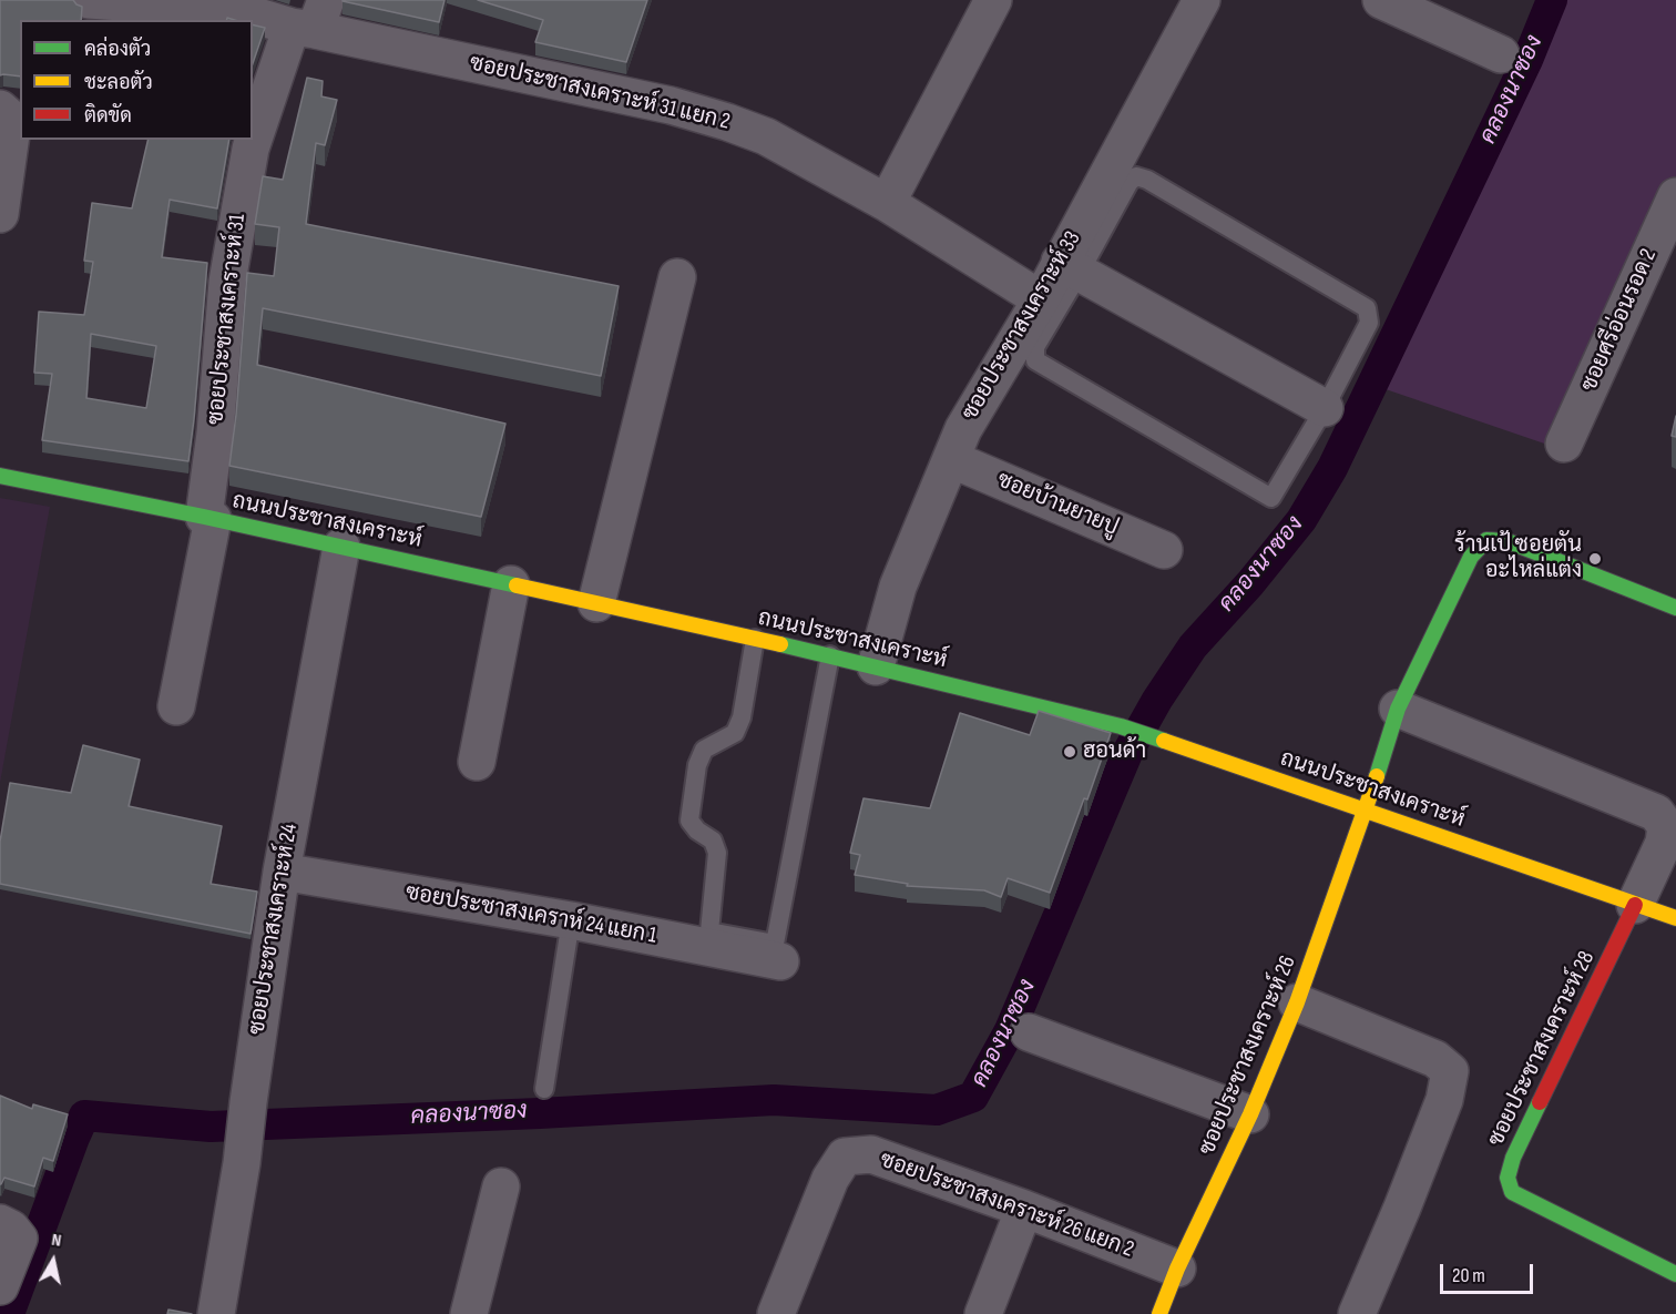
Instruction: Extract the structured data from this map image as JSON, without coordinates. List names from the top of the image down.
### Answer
{
  "streets": {
    "main road": ["ถนนประชาสงเคราะห์", "ซอยประชาสงเคราะห์ 28", "ซอยประชาสงเคราะห์ 26"],
    "street": [
      "ซอยประชาสงเคราะห์ 31 แยก 2",
      "ซอยประชาสงเคราะห์ 31",
      "ซอยศรีอ่อนรอด 2",
      "ซอยประชาสงเคราะห์ 33",
      "ซอยบ้านยายปู",
      "ซอยประชาสงเคราห์ 24 แยก 1",
      "ซอยประชาสงเคราะห์ 24",
      "ซอยประชาสงเคราะห์ 26 แยก 2"
    ]
  },
  "crossings": [
    ["ซอยประชาสงเคราะห์ 31 แยก 2", "ซอยประชาสงเคราะห์ 31"],
    ["ซอยประชาสงเคราะห์ 31 แยก 2", "ซอยประชาสงเคราะห์ 33"],
    ["ซอยประชาสงเคราะห์ 31", "ถนนประชาสงเคราะห์"],
    ["ซอยประชาสงเคราะห์ 33", "ซอยบ้านยายปู"],
    ["ซอยประชาสงเคราะห์ 33", "ถนนประชาสงเคราะห์"],
    ["ถนนประชาสงเคราะห์", "ซอยประชาสงเคราะห์ 24"],
    ["ถนนประชาสงเคราะห์", "ซอยประชาสงเคราะห์ 28"],
    ["ถนนประชาสงเคราะห์", "ซอยประชาสงเคราะห์ 26"],
    ["ซอยประชาสงเคราห์ 24 แยก 1", "ซอยประชาสงเคราะห์ 24"],
    ["ซอยประชาสงเคราะห์ 26", "ซอยประชาสงเคราะห์ 26 แยก 2"]
  ],
  "water": ["คลองนาซอง"],
  "places": ["ร้านเป้ ซอยตัน อะไหล่แต่ง", "ฮอนด้า"],
  "legend": ["คล่องตัว", "ชะลอตัว", "ติดขัด"],
  "scale_bar": "20 m",
  "north": "top"
}
